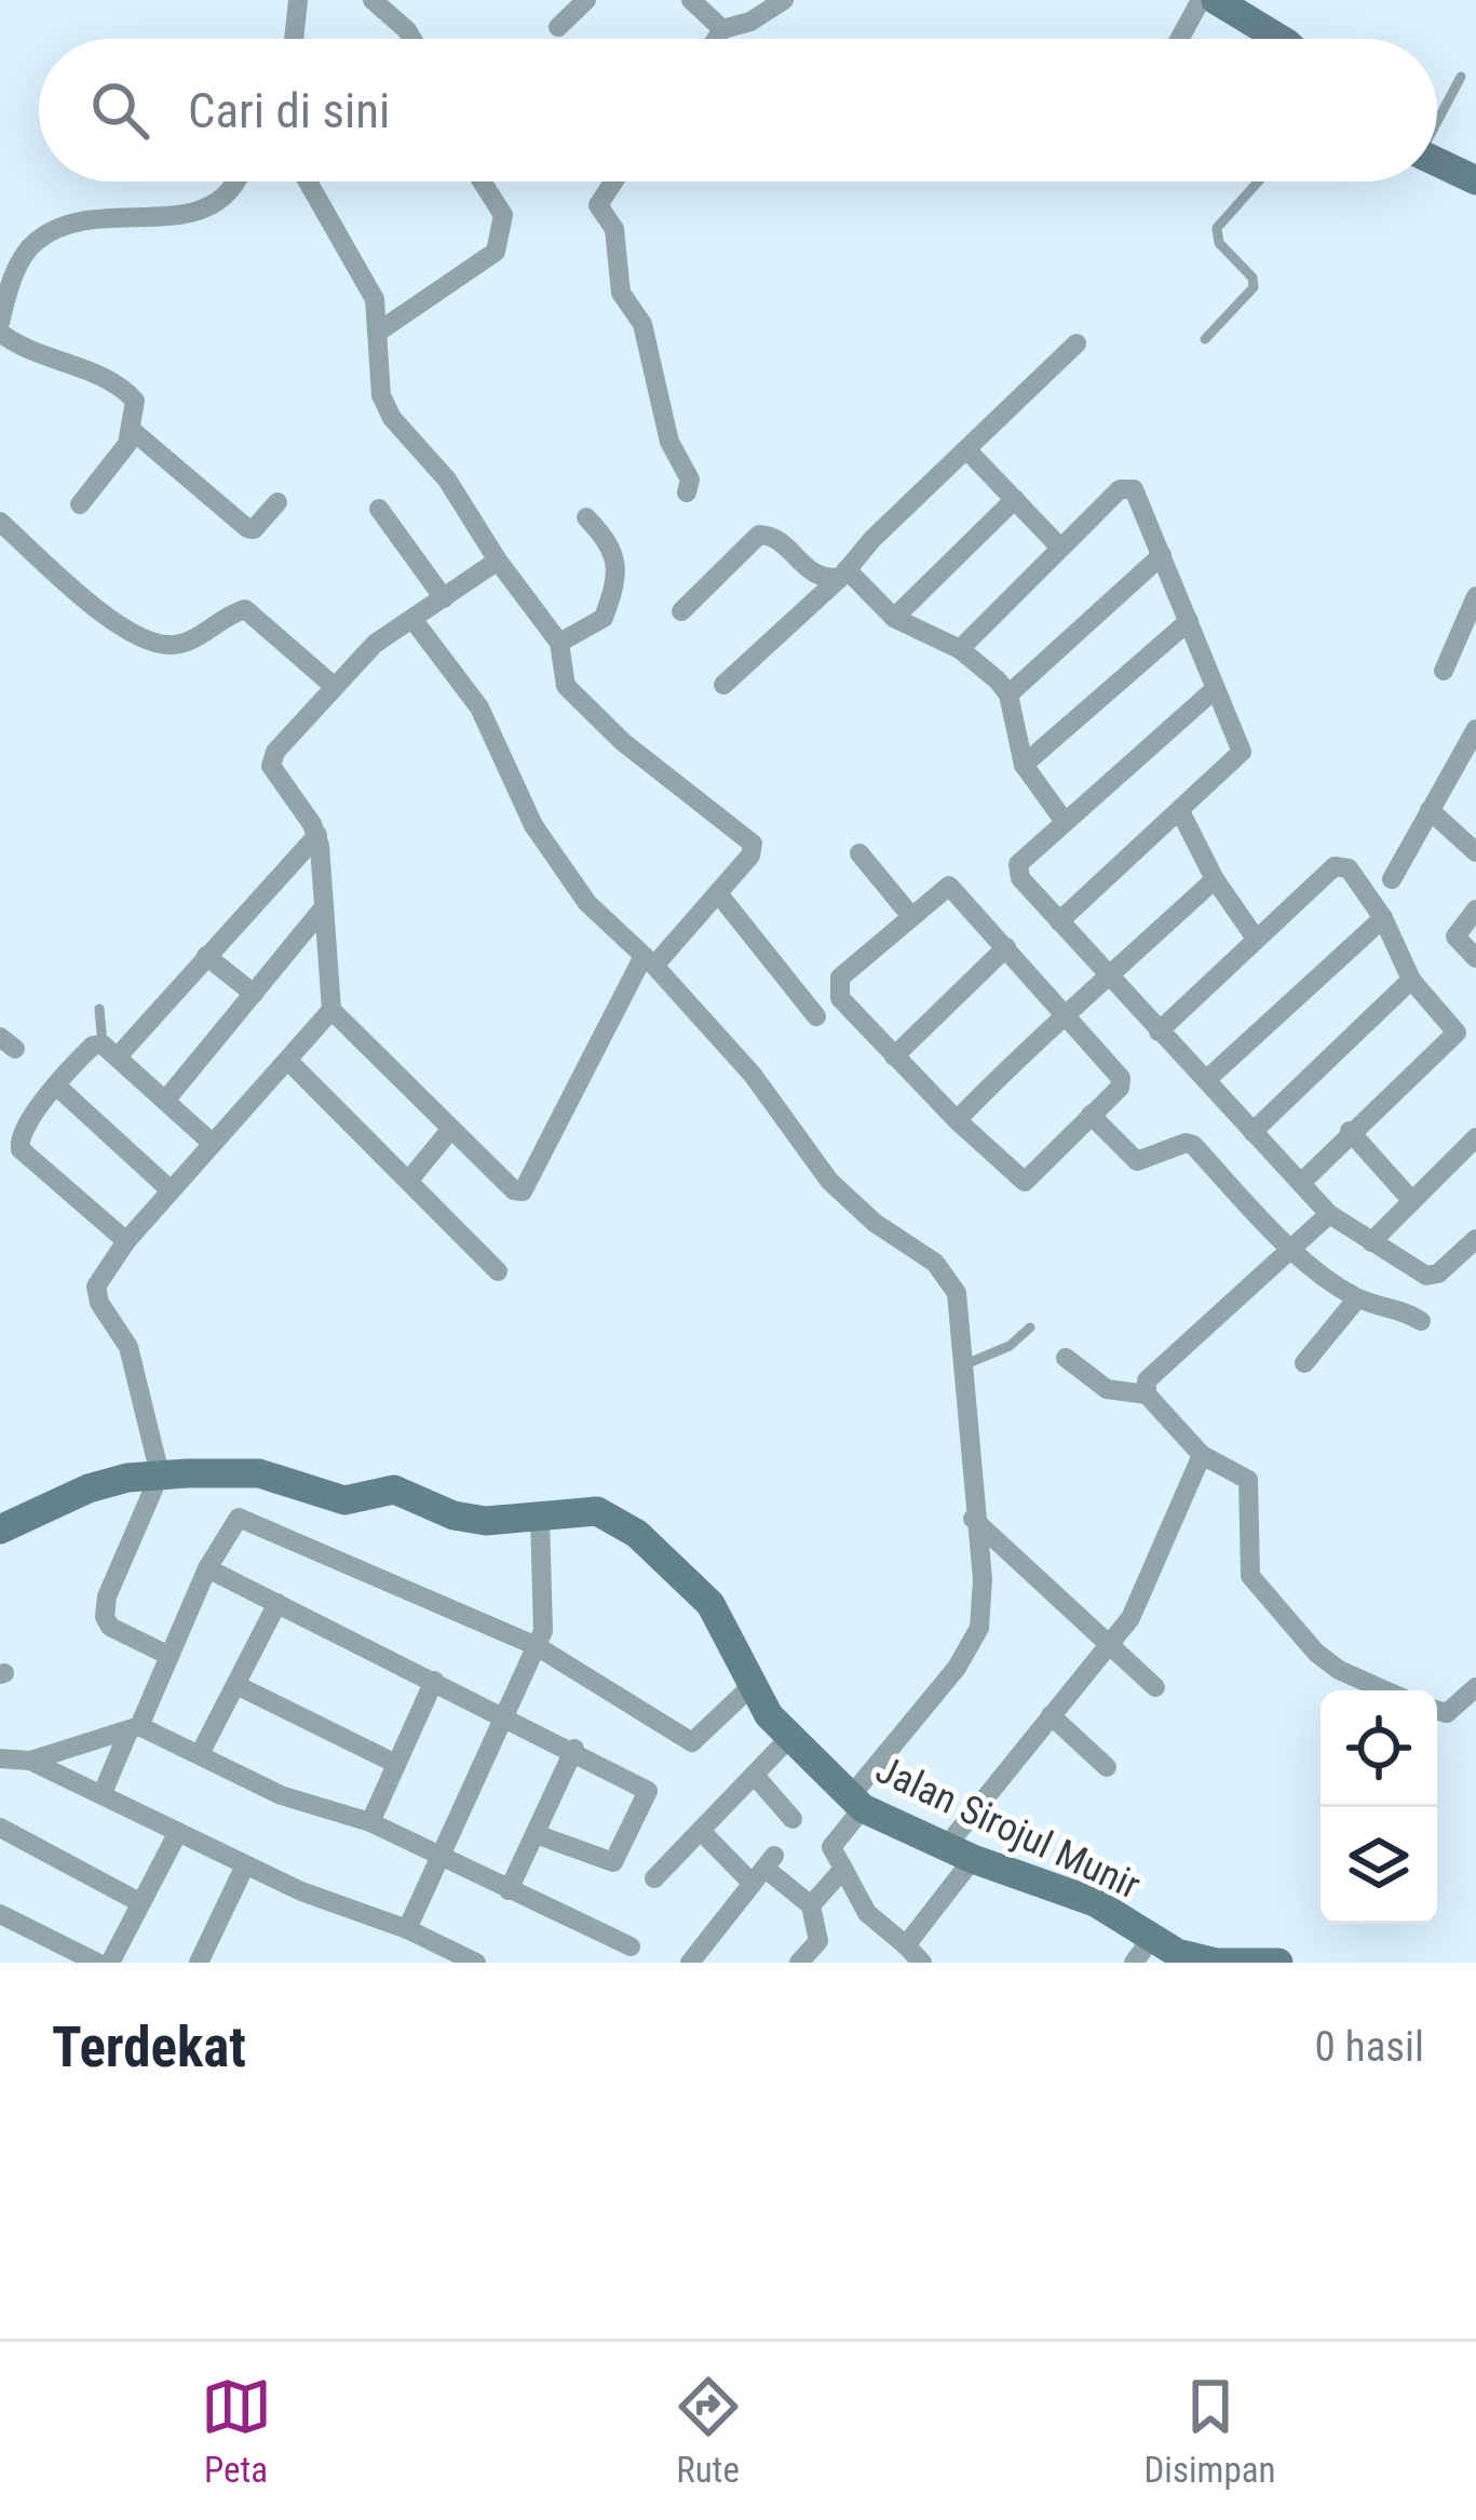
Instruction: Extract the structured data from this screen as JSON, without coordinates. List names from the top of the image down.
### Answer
{
  "streets": {
    "street": ["Jalan Sirojul Munir"]
  },
  "page": {
    "search": "Cari di sini",
    "heading": ["Terdekat", "0 hasil"],
    "nav": ["Peta", "Rute", "Disimpan"]
  }
}
